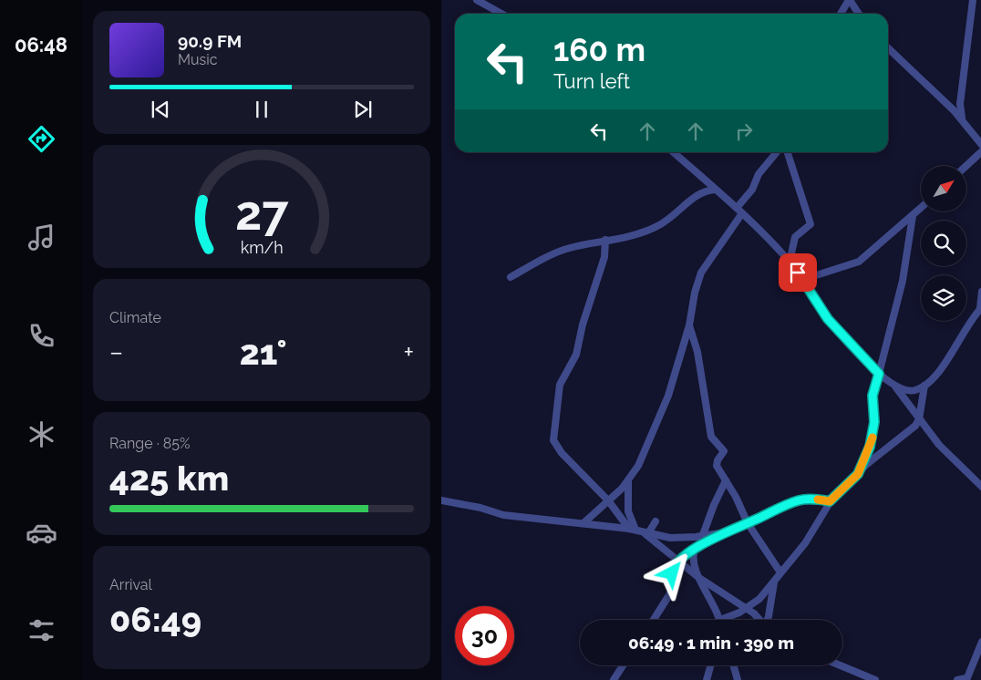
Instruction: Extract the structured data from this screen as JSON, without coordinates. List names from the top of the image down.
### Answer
{
  "north": "top right",
  "page": {
    "tabs": "06:48",
    "turn": ["160 m", "Turn left"],
    "song": ["90.9 FM", "Music"],
    "tile": [
      "Climate",
      ["Range · 85%", "425 km"],
      ["Arrival", "06:49"]
    ],
    "heat": ["−", "21°", "+"],
    "limit": "30",
    "trip": "06:49 · 1 min · 390 m",
    "gauge": ["27", "km/h"]
  }
}
